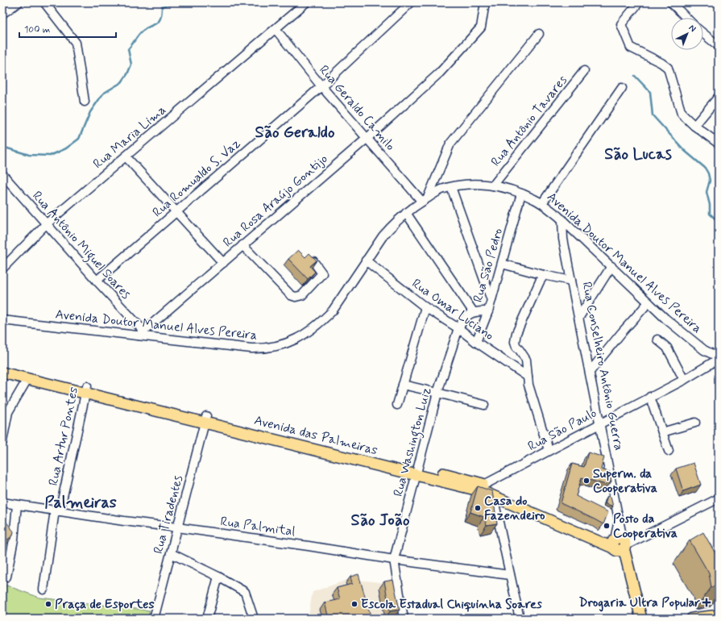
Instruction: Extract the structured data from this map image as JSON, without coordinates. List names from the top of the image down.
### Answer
{
  "streets": {
    "main road": ["Avenida das Palmeiras"],
    "street": [
      "Rua Geraldo Camilo",
      "Rua Antônio Tavares",
      "Rua Maria Lima",
      "Rua Romualdo S. Vaz",
      "Rua Rosa Araújo Gontijo",
      "Rua Antônio Miguel Soares",
      "Avenida Doutor Manuel Alves Pereira",
      "Rua São Pedro",
      "Rua Omar Luciano",
      "Rua Conselheiro Antônio Guerra",
      "Rua São Paulo",
      "Rua Artur Pontes",
      "Rua Washington Luiz",
      "Rua Tiradentes",
      "Rua Palmital"
    ]
  },
  "crossings": [
    ["Rua Geraldo Camilo", "Rua Maria Lima"],
    ["Rua Geraldo Camilo", "Rua Romualdo S. Vaz"],
    ["Rua Geraldo Camilo", "Rua Rosa Araújo Gontijo"],
    ["Rua Geraldo Camilo", "Avenida Doutor Manuel Alves Pereira"],
    ["Rua Antônio Tavares", "Avenida Doutor Manuel Alves Pereira"],
    ["Rua Maria Lima", "Rua Antônio Miguel Soares"],
    ["Rua Romualdo S. Vaz", "Rua Antônio Miguel Soares"],
    ["Rua Rosa Araújo Gontijo", "Rua Antônio Miguel Soares"],
    ["Rua Rosa Araújo Gontijo", "Avenida Doutor Manuel Alves Pereira"],
    ["Rua Antônio Miguel Soares", "Avenida Doutor Manuel Alves Pereira"],
    ["Avenida Doutor Manuel Alves Pereira", "Rua São Pedro"],
    ["Avenida Doutor Manuel Alves Pereira", "Rua Omar Luciano"],
    ["Avenida Doutor Manuel Alves Pereira", "Rua Conselheiro Antônio Guerra"],
    ["Avenida Doutor Manuel Alves Pereira", "Rua São Paulo"],
    ["Rua São Pedro", "Rua Omar Luciano"],
    ["Rua Omar Luciano", "Rua Washington Luiz"],
    ["Rua Conselheiro Antônio Guerra", "Rua São Paulo"],
    ["Rua Conselheiro Antônio Guerra", "Avenida das Palmeiras"],
    ["Rua São Paulo", "Avenida das Palmeiras"],
    ["Avenida das Palmeiras", "Rua Artur Pontes"],
    ["Avenida das Palmeiras", "Rua Washington Luiz"],
    ["Avenida das Palmeiras", "Rua Tiradentes"],
    ["Rua Artur Pontes", "Rua Palmital"],
    ["Rua Washington Luiz", "Rua Palmital"],
    ["Rua Tiradentes", "Rua Palmital"]
  ],
  "districts": [
    "São Geraldo",
    "São Lucas",
    "Palmeiras",
    "São João"
  ],
  "places": {
    "other": [
      "Superm. da Cooperativa",
      "Casa do Fazendeiro",
      "Posto da Cooperativa",
      "Praça de Esportes",
      "Escola Estadual Chiquinha Soares"
    ],
    "health": ["Drogaria Ultra Popular"]
  },
  "scale_bar": "100 m",
  "north": "top right"
}
